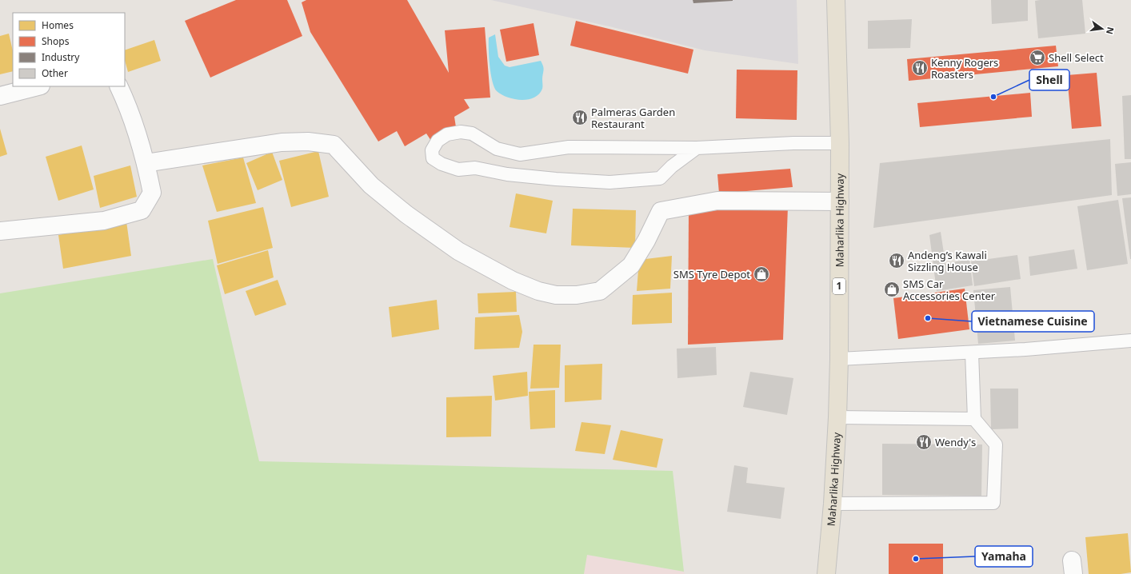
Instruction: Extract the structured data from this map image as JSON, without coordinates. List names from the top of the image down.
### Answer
{
  "streets": {
    "main road": ["Maharlika Highway", "1"]
  },
  "places": {
    "supermarket": ["Shell Select"],
    "restaurant": [
      "Kenny Rogers Roasters",
      "Palmeras Garden Restaurant",
      "Andeng’s Kawali Sizzling House",
      "Wendy's"
    ],
    "other": ["Shell", "Vietnamese Cuisine", "Yamaha"],
    "shop": ["SMS Tyre Depot", "SMS Car Accessories Center"]
  },
  "legend": [
    "Homes",
    "Shops",
    "Industry",
    "Other"
  ],
  "north": "right"
}
